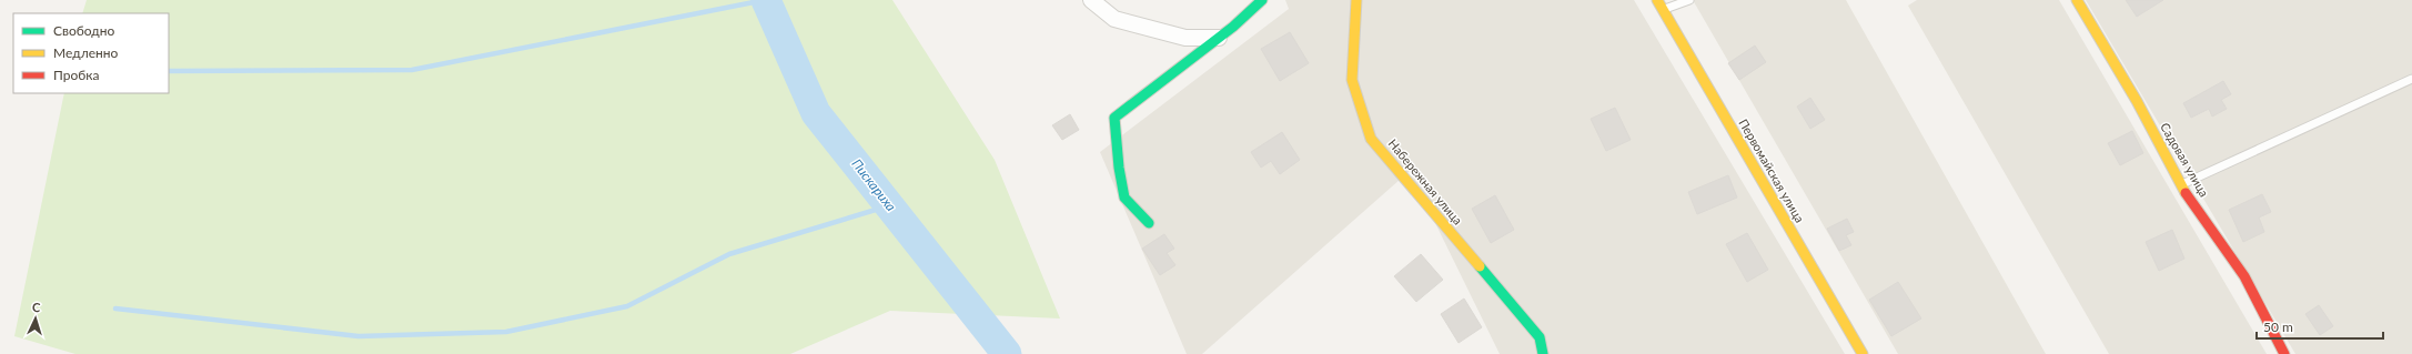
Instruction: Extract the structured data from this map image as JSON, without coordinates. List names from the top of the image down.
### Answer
{
  "streets": {
    "street": ["Садовая улица", "Первомайская улица", "Набережная улица"]
  },
  "water": ["Пискариха"],
  "legend": ["Свободно", "Медленно", "Пробка"],
  "scale_bar": "50 m",
  "north": "top"
}
